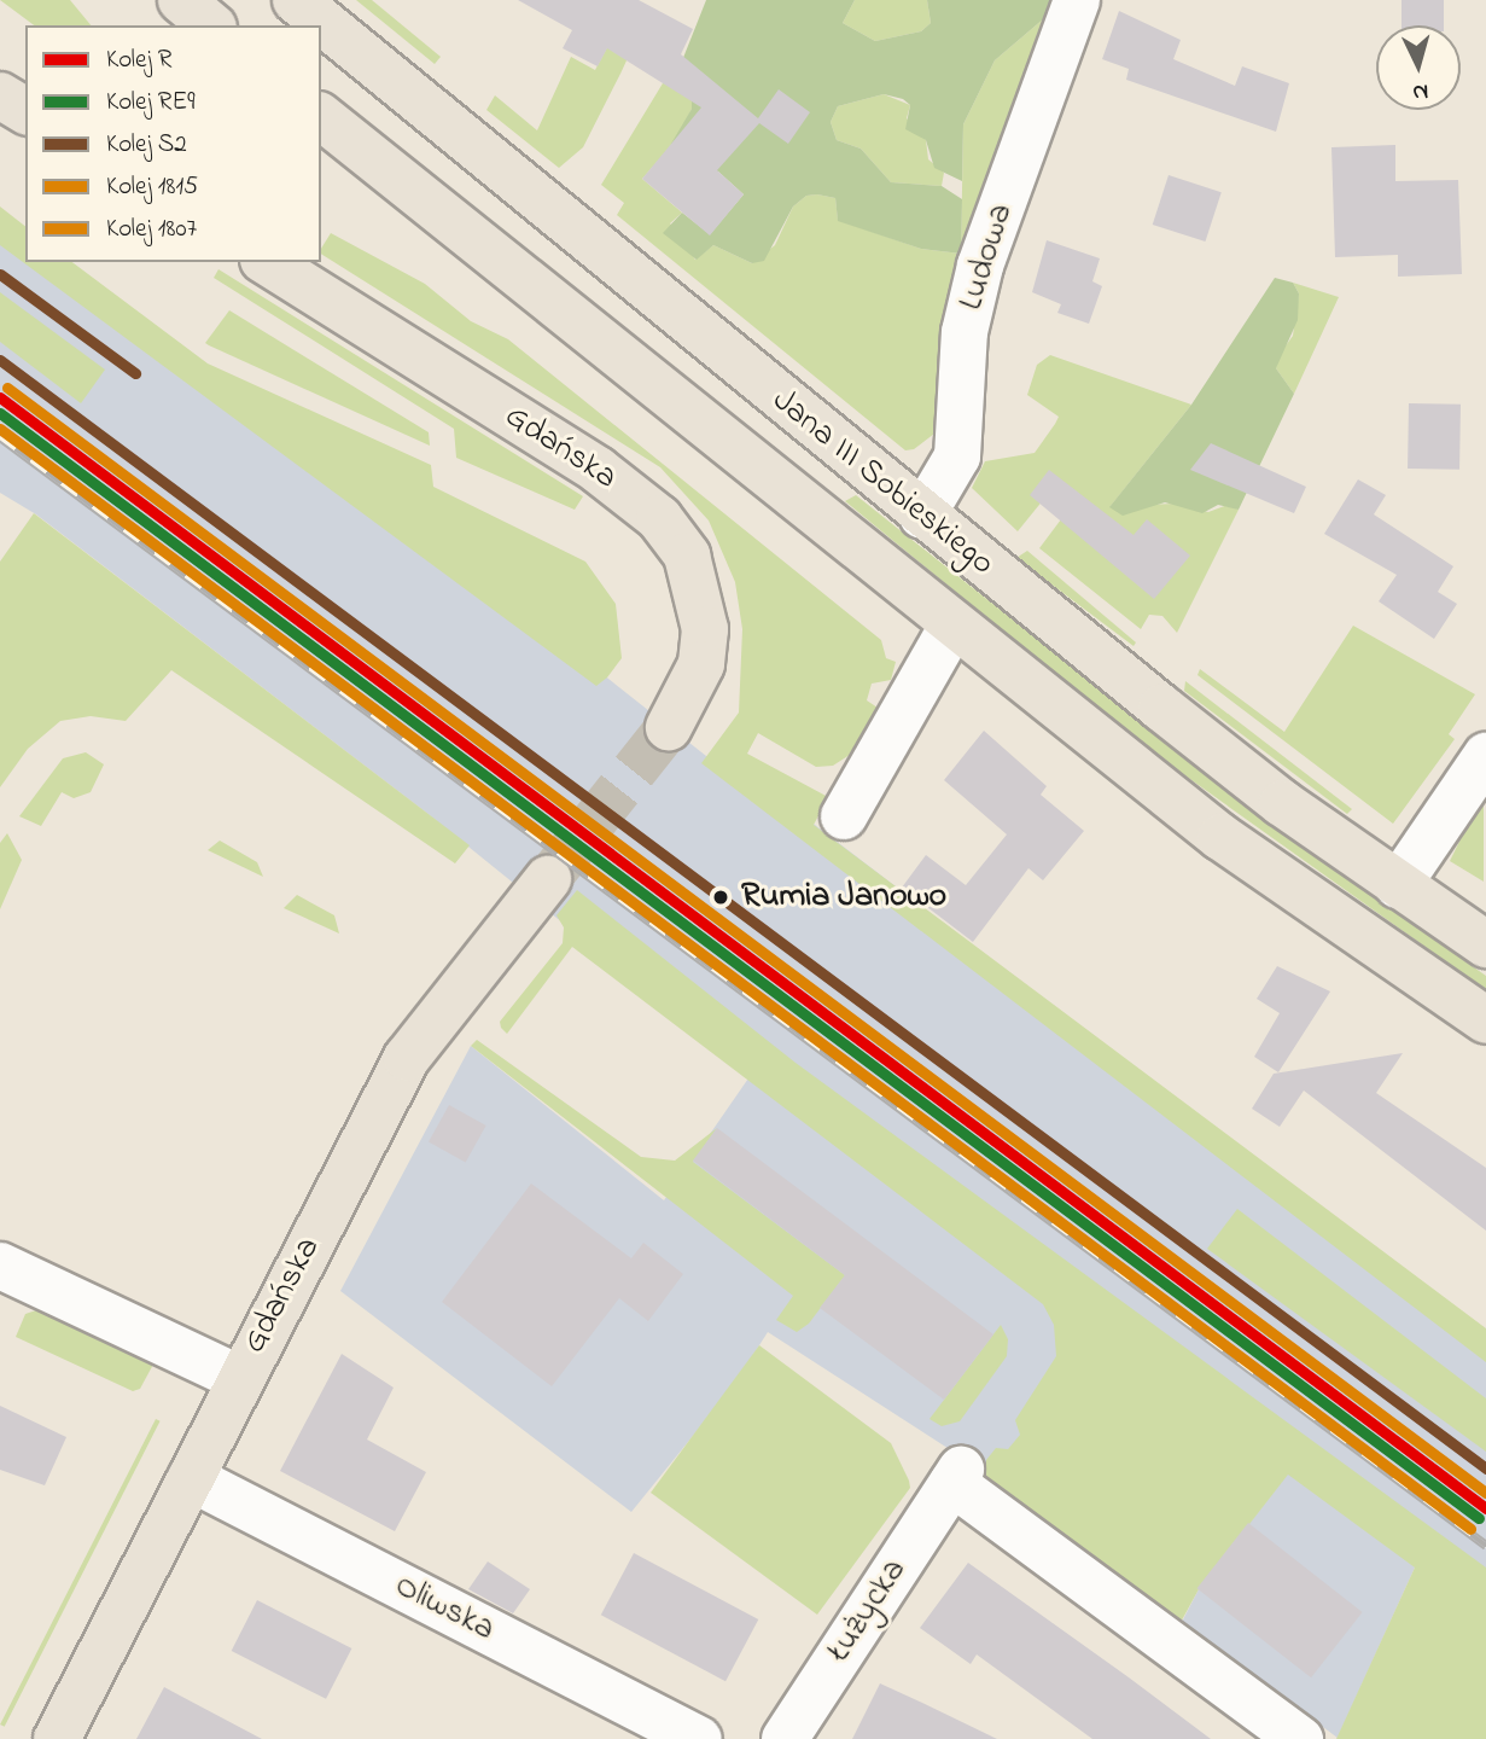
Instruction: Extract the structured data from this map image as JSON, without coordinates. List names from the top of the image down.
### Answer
{
  "streets": {
    "main road": ["Gdańska", "Jana III Sobieskiego"],
    "street": ["Ludowa", "Oliwska", "Łużycka"]
  },
  "crossings": [
    ["Ludowa", "Jana III Sobieskiego"],
    ["Gdańska", "Oliwska"]
  ],
  "places": ["Rumia Janowo"],
  "lines": [
    "rail line S2",
    "rail line 1815",
    "rail line R",
    "rail line RE9",
    "rail line 1807"
  ],
  "legend": [
    "Kolej R",
    "Kolej RE9",
    "Kolej S2",
    "Kolej 1815",
    "Kolej 1807"
  ],
  "north": "bottom"
}
